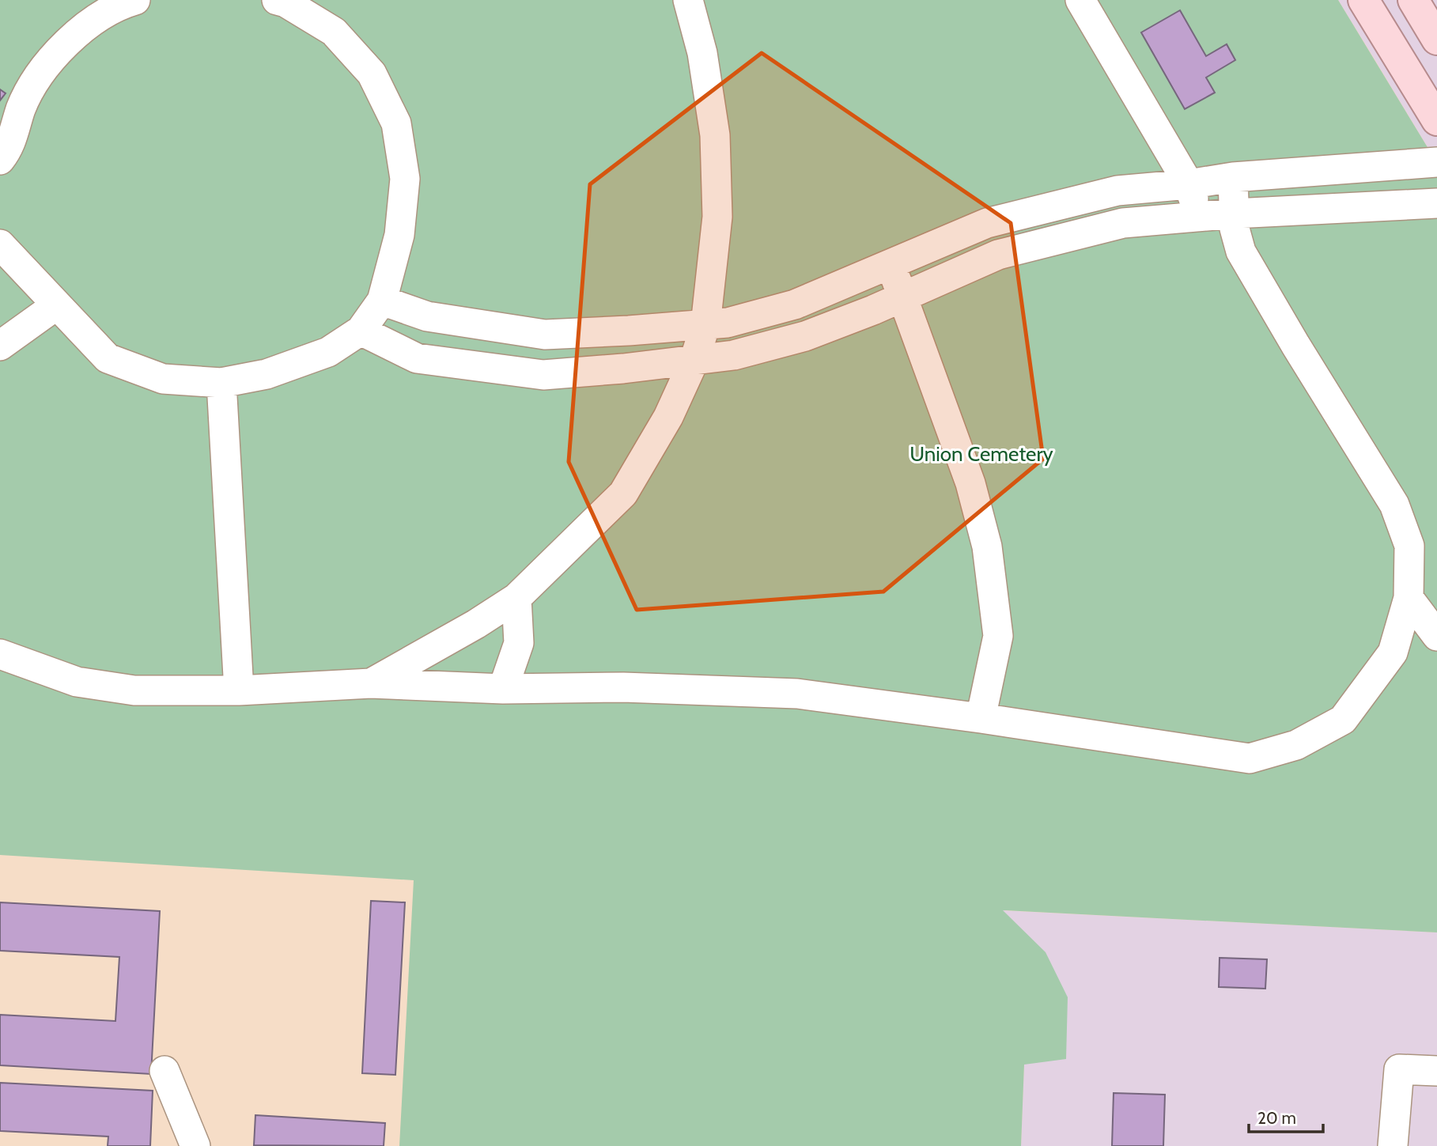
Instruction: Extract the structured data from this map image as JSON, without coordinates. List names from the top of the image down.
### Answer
{
  "parks": ["Union Cemetery"],
  "scale_bar": "20 m"
}
